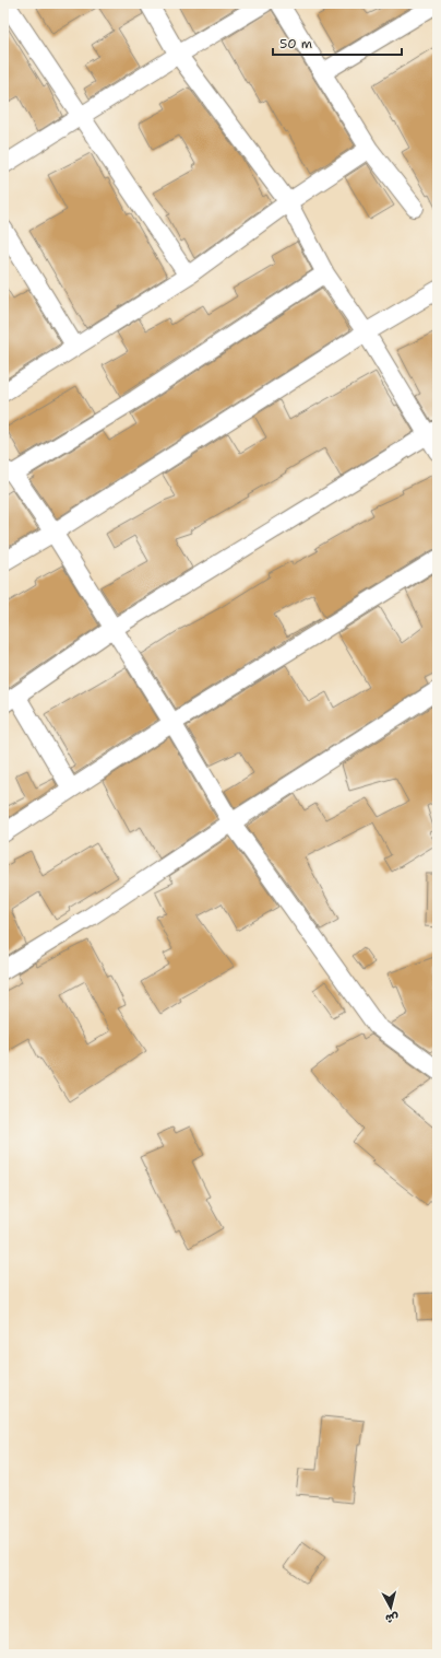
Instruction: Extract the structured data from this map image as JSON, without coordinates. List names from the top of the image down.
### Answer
{
  "scale_bar": "50 m",
  "north": "bottom"
}
